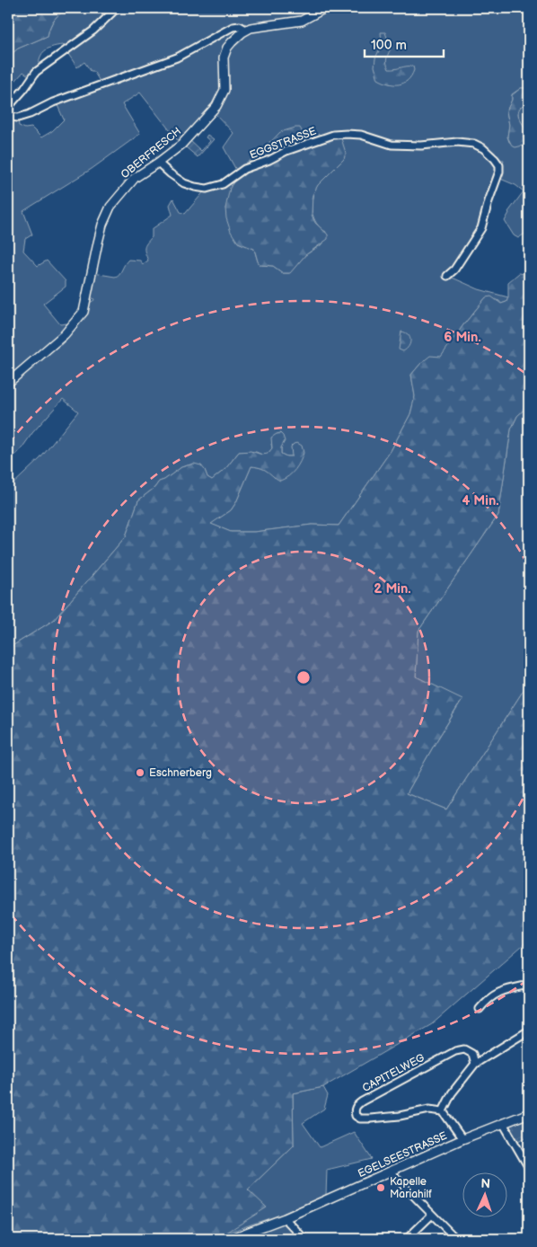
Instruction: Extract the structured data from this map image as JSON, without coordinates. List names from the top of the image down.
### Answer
{
  "streets": {
    "street": [
      "EGGSTRASSE",
      "OBERFRESCH",
      "CAPITELWEG",
      "EGELSEESTRASSE"
    ]
  },
  "crossings": [
    ["EGGSTRASSE", "OBERFRESCH"]
  ],
  "places": ["Eschnerberg", "Kapelle Mariahilf"],
  "scale_bar": "100 m",
  "north": "top",
  "rings": ["6 Min.", "4 Min.", "2 Min."]
}
